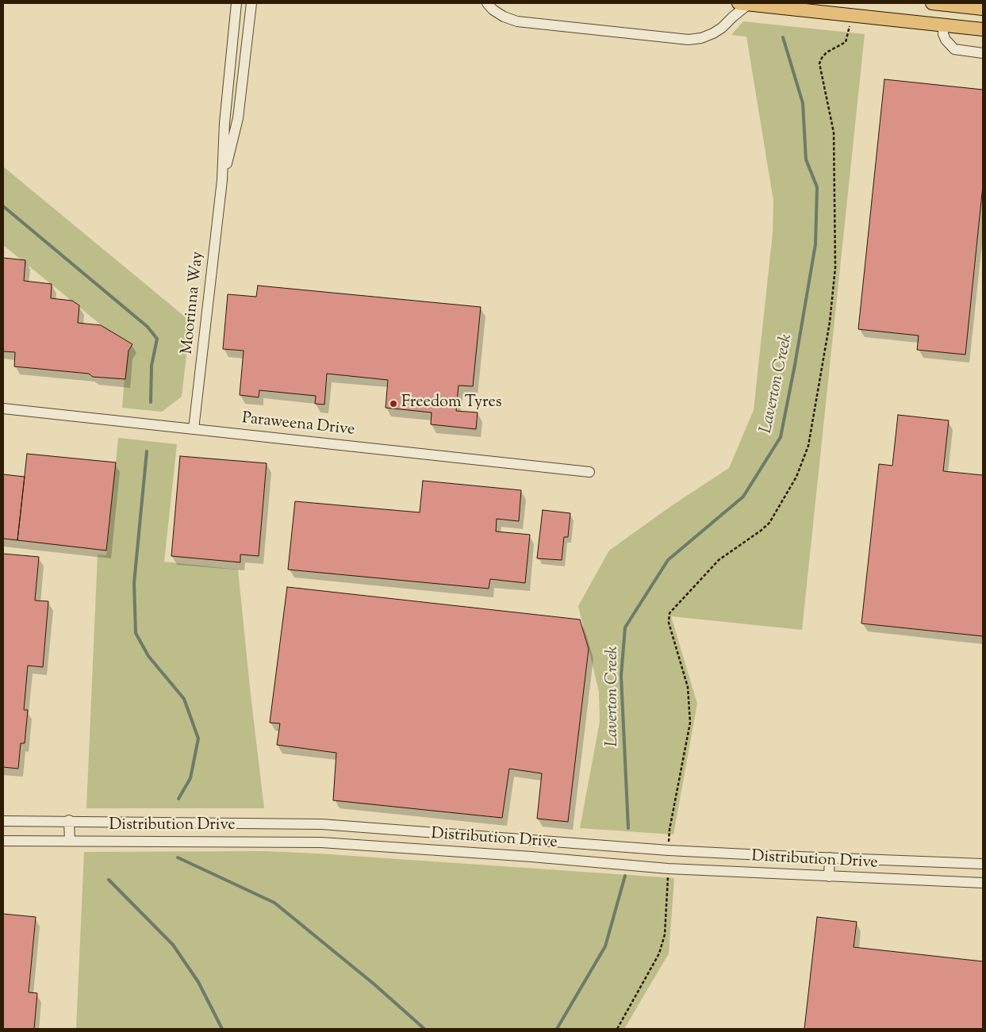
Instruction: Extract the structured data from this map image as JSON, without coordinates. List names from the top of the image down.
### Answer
{
  "streets": {
    "street": ["Moorinna Way", "Paraweena Drive", "Distribution Drive"]
  },
  "crossings": [
    ["Moorinna Way", "Paraweena Drive"]
  ],
  "water": ["Laverton Creek"],
  "places": ["Freedom Tyres"]
}
